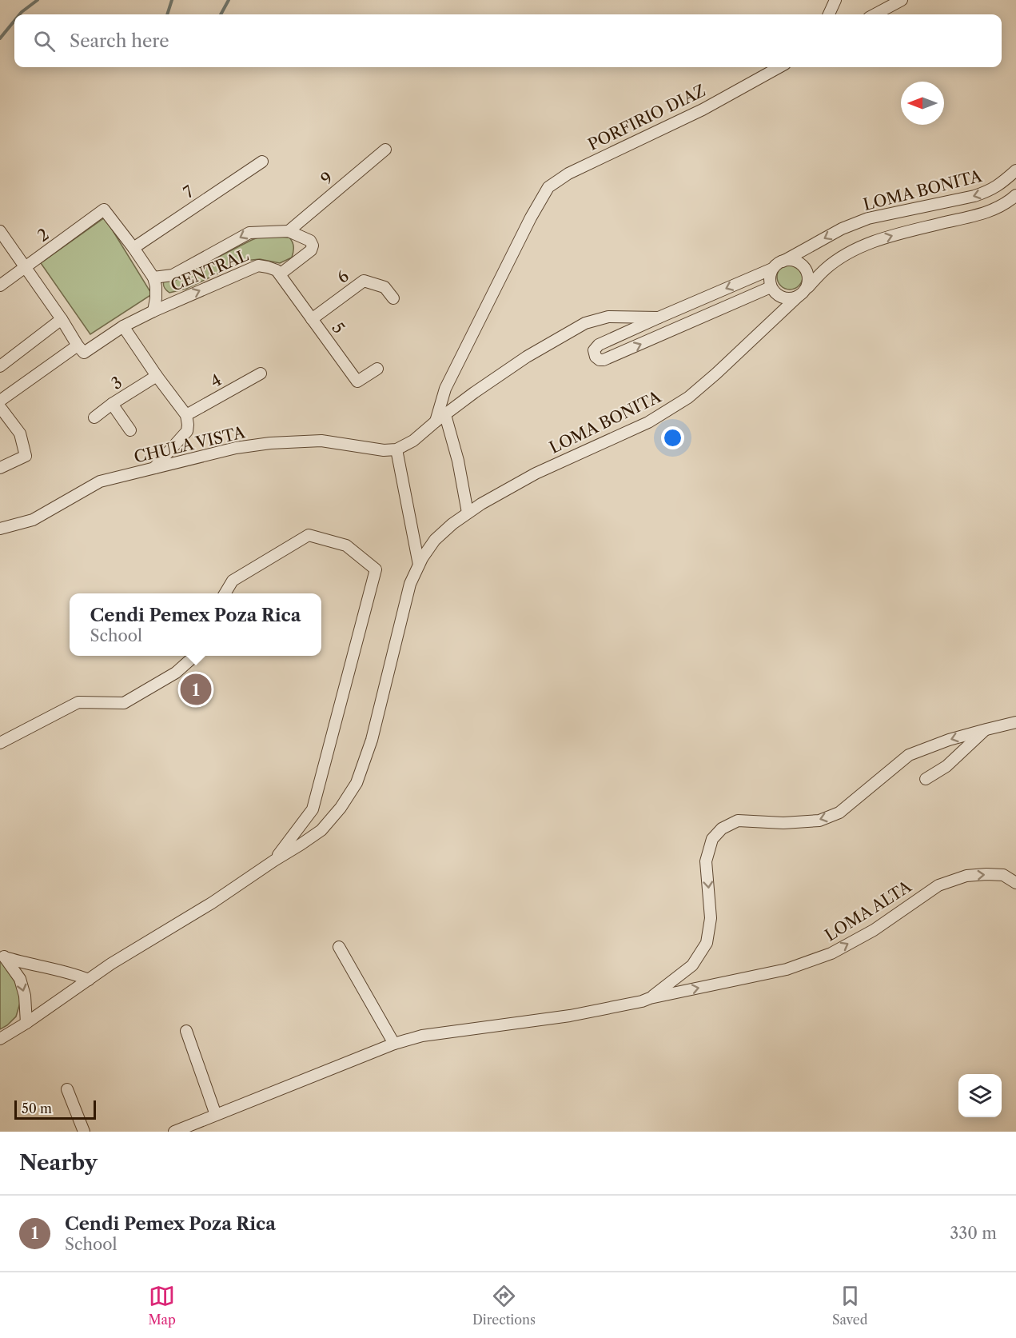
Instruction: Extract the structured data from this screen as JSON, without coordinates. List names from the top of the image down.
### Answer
{
  "streets": {
    "street": [
      "PORFIRIO DIAZ",
      "9",
      "LOMA BONITA",
      "7",
      "2",
      "CENTRAL",
      "6",
      "5",
      "4",
      "3",
      "CHULA VISTA",
      "LOMA ALTA"
    ]
  },
  "crossings": [
    ["9", "CENTRAL"],
    ["7", "2"],
    ["CENTRAL", "5"],
    ["6", "5"]
  ],
  "scale_bar": "50 m",
  "north": "left",
  "page": {
    "search": "Search here",
    "popup": ["Cendi Pemex Poza Rica", "School"],
    "pins": "1",
    "scale": "50 m",
    "heading": "Nearby",
    "list": [
      {
        "mark": "1",
        "name": "Cendi Pemex Poza Rica",
        "note": "School",
        "value": "330 m"
      }
    ],
    "nav": ["Map", "Directions", "Saved"]
  }
}
